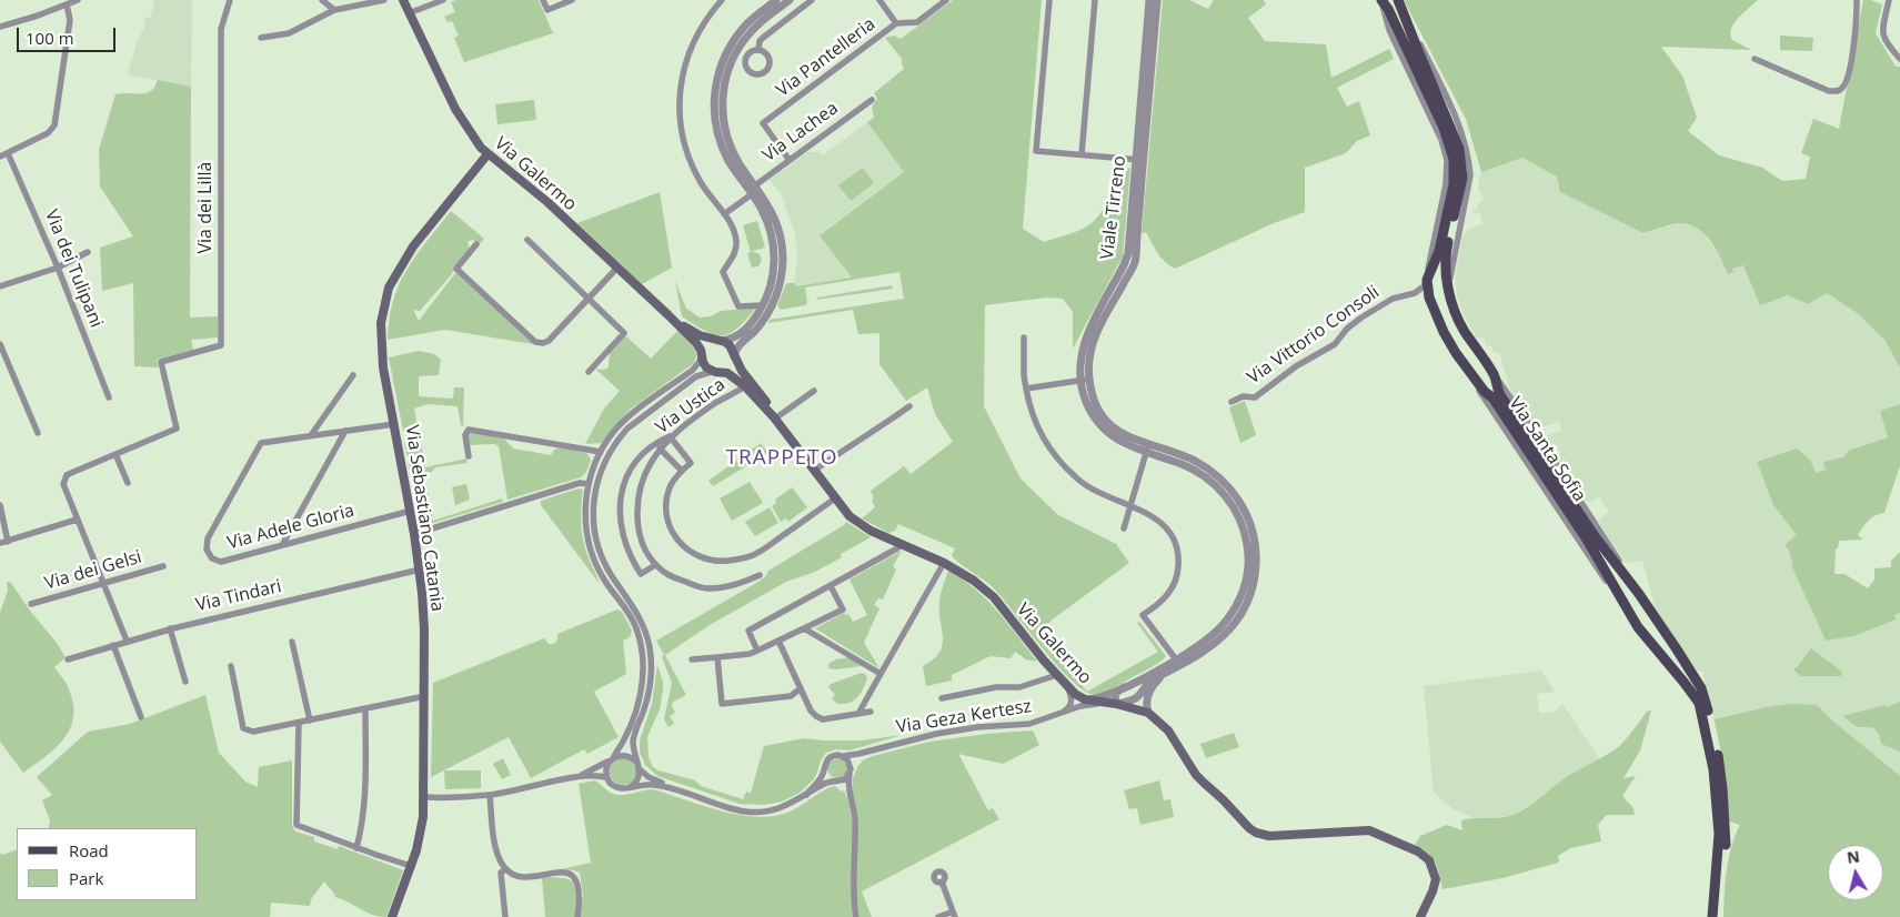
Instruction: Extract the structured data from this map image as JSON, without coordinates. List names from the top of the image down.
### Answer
{
  "streets": {
    "main road": ["Via Galermo", "Via Santa Sofia", "Via Sebastiano Catania"],
    "street": [
      "Via Pantelleria",
      "Via Lachea",
      "Via dei Lillà",
      "Viale Tirreno",
      "Via dei Tulipani",
      "Via Vittorio Consoli",
      "Via Ustica",
      "Via Adele Gloria",
      "Via dei Gelsi",
      "Via Tindari",
      "Via Geza Kertesz"
    ]
  },
  "crossings": [
    ["Via Pantelleria", "Via Lachea"],
    ["Via Galermo", "Viale Tirreno"],
    ["Via Galermo", "Via Sebastiano Catania"],
    ["Via Galermo", "Via Geza Kertesz"],
    ["Via Sebastiano Catania", "Via Adele Gloria"],
    ["Via Sebastiano Catania", "Via Tindari"]
  ],
  "districts": ["TRAPPETO"],
  "legend": ["Road", "Park"],
  "scale_bar": "100 m",
  "north": "top"
}
